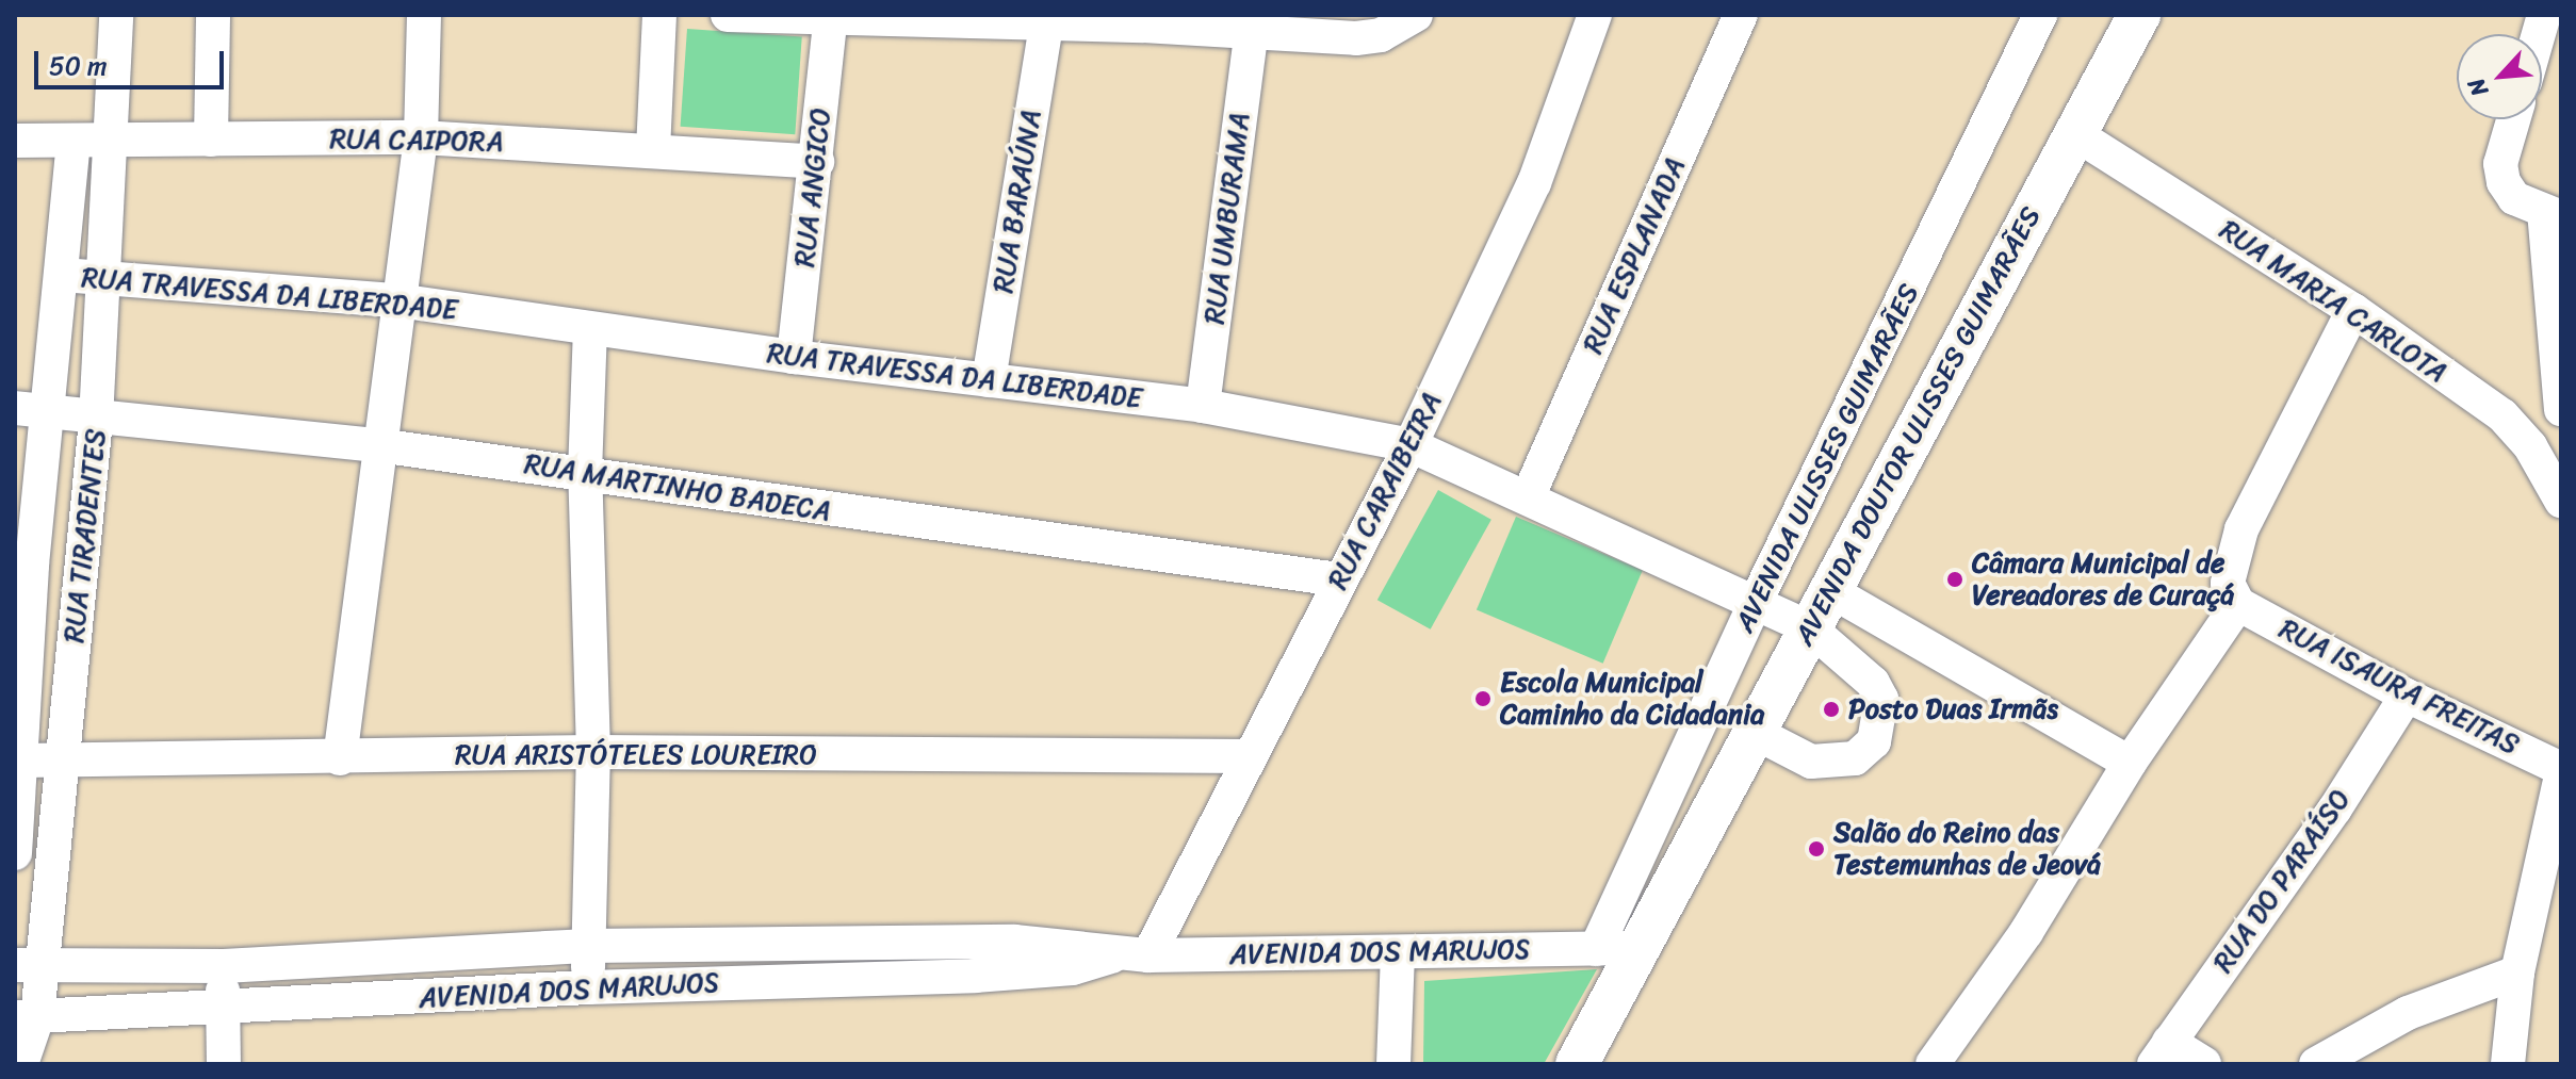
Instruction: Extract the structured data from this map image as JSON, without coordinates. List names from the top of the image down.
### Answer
{
  "streets": {
    "main road": ["AVENIDA DOUTOR ULISSES GUIMARÃES"],
    "street": [
      "RUA CAIPORA",
      "RUA ANGICO",
      "RUA BARAÚNA",
      "RUA UMBURAMA",
      "RUA ESPLANADA",
      "RUA TRAVESSA DA LIBERDADE",
      "RUA MARIA CARLOTA",
      "AVENIDA ULISSES GUIMARÃES",
      "RUA MARTINHO BADECA",
      "RUA CARAIBEIRA",
      "RUA TIRADENTES",
      "RUA ISAURA FREITAS",
      "RUA ARISTÓTELES LOUREIRO",
      "RUA DO PARAÍSO",
      "AVENIDA DOS MARUJOS"
    ]
  },
  "crossings": [
    ["RUA CAIPORA", "RUA ANGICO"],
    ["RUA CAIPORA", "RUA TIRADENTES"],
    ["RUA ANGICO", "RUA TRAVESSA DA LIBERDADE"],
    ["RUA BARAÚNA", "RUA TRAVESSA DA LIBERDADE"],
    ["RUA UMBURAMA", "RUA TRAVESSA DA LIBERDADE"],
    ["RUA ESPLANADA", "RUA TRAVESSA DA LIBERDADE"],
    ["RUA TRAVESSA DA LIBERDADE", "AVENIDA DOUTOR ULISSES GUIMARÃES"],
    ["RUA TRAVESSA DA LIBERDADE", "AVENIDA ULISSES GUIMARÃES"],
    ["RUA TRAVESSA DA LIBERDADE", "RUA CARAIBEIRA"],
    ["RUA TRAVESSA DA LIBERDADE", "RUA TIRADENTES"],
    ["RUA MARIA CARLOTA", "AVENIDA DOUTOR ULISSES GUIMARÃES"],
    ["AVENIDA DOUTOR ULISSES GUIMARÃES", "AVENIDA DOS MARUJOS"],
    ["AVENIDA ULISSES GUIMARÃES", "AVENIDA DOS MARUJOS"],
    ["RUA MARTINHO BADECA", "RUA CARAIBEIRA"],
    ["RUA MARTINHO BADECA", "RUA TIRADENTES"],
    ["RUA CARAIBEIRA", "RUA ARISTÓTELES LOUREIRO"],
    ["RUA CARAIBEIRA", "AVENIDA DOS MARUJOS"],
    ["RUA TIRADENTES", "RUA ARISTÓTELES LOUREIRO"],
    ["RUA TIRADENTES", "AVENIDA DOS MARUJOS"],
    ["RUA ISAURA FREITAS", "RUA DO PARAÍSO"]
  ],
  "places": [
    "Câmara Municipal de Vereadores de Curaçá",
    "Escola Municipal Caminho da Cidadania",
    "Posto Duas Irmãs",
    "Salão do Reino das Testemunhas de Jeová"
  ],
  "scale_bar": "50 m",
  "north": "bottom left"
}
